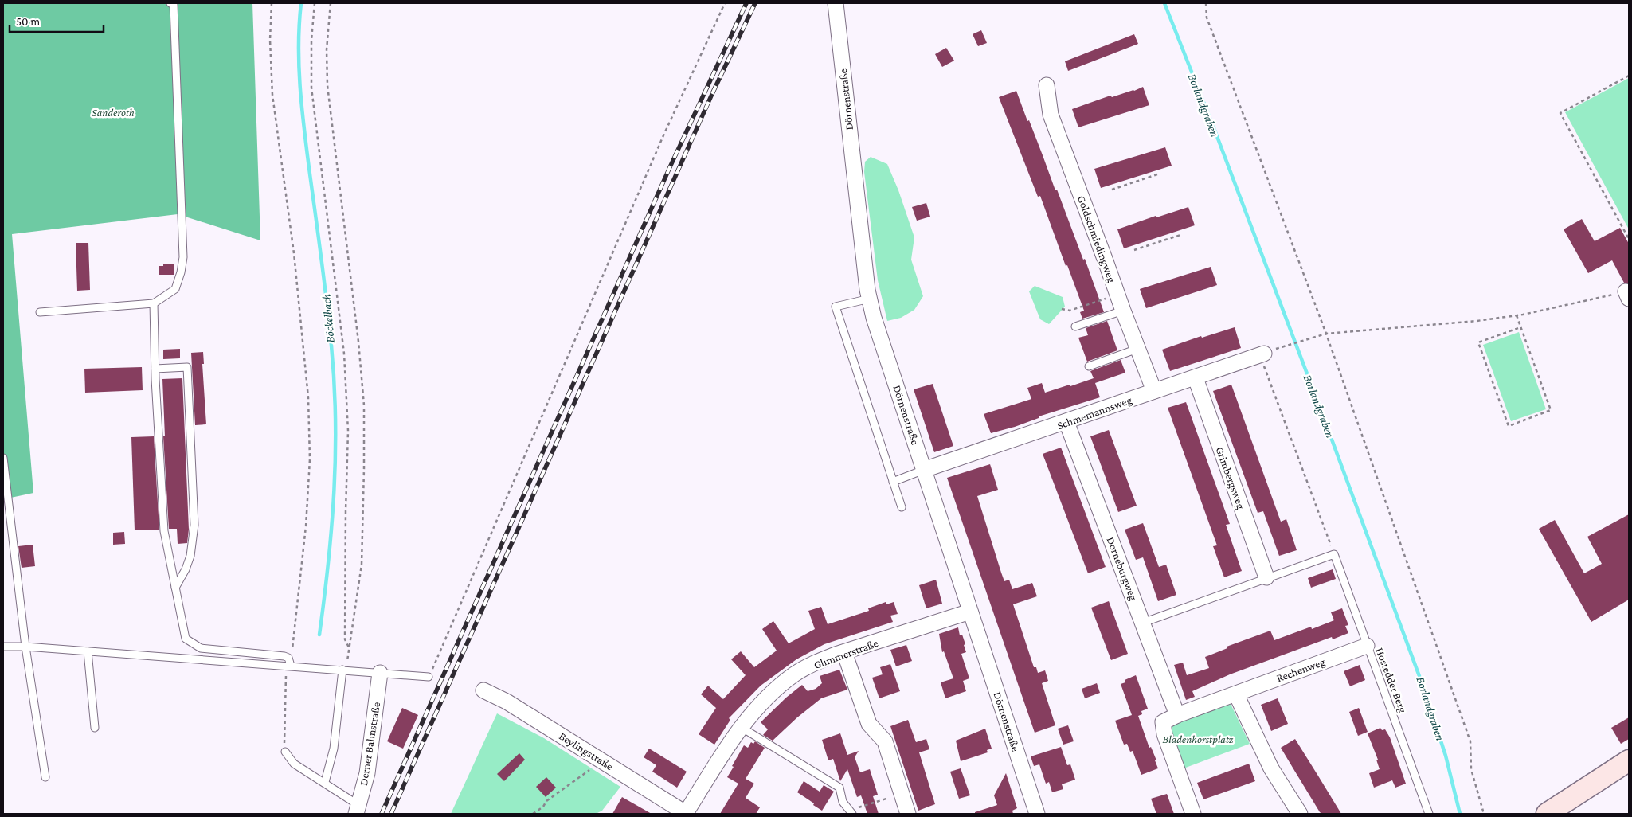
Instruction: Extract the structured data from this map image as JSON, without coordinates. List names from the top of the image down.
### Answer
{
  "streets": {
    "street": [
      "Dörnenstraße",
      "Goldschmiedingweg",
      "Schmemannsweg",
      "Grimbergsweg",
      "Dorneburgweg",
      "Glimmerstraße",
      "Rechenweg",
      "Derner Bahnstraße",
      "Beylingstraße"
    ],
    "lane": ["Hostedder Berg"]
  },
  "crossings": [
    ["Dörnenstraße", "Schmemannsweg"],
    ["Dörnenstraße", "Glimmerstraße"],
    ["Goldschmiedingweg", "Schmemannsweg"],
    ["Schmemannsweg", "Grimbergsweg"],
    ["Schmemannsweg", "Dorneburgweg"],
    ["Glimmerstraße", "Beylingstraße"],
    ["Rechenweg", "Hostedder Berg"]
  ],
  "water": ["Borlandgraben", "Böckelbach"],
  "parks": ["Sanderoth", "Bladenhorstplatz"],
  "scale_bar": "50 m"
}
